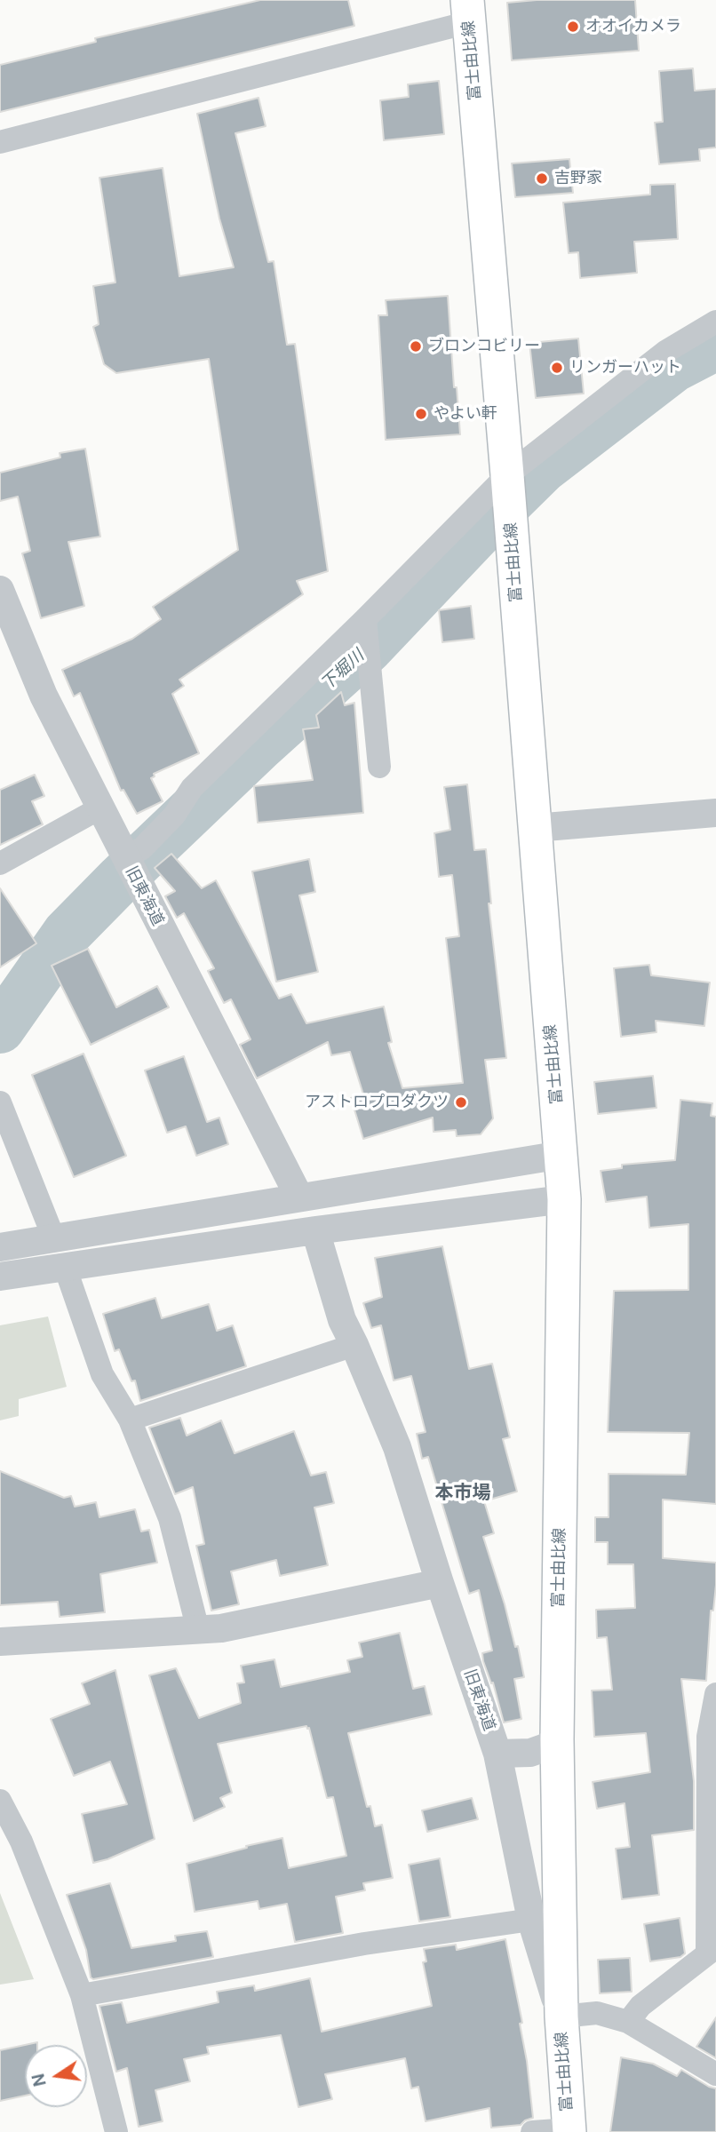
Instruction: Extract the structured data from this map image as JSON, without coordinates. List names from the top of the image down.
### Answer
{
  "streets": {
    "main road": ["富士由比線"],
    "street": ["旧東海道"]
  },
  "crossings": [
    ["富士由比線", "旧東海道"]
  ],
  "districts": ["本市場"],
  "water": ["下堀川"],
  "places": [
    "オオイカメラ",
    "吉野家",
    "ブロンコビリー",
    "リンガーハット",
    "やよい軒",
    "アストロプロダクツ"
  ],
  "north": "left"
}
